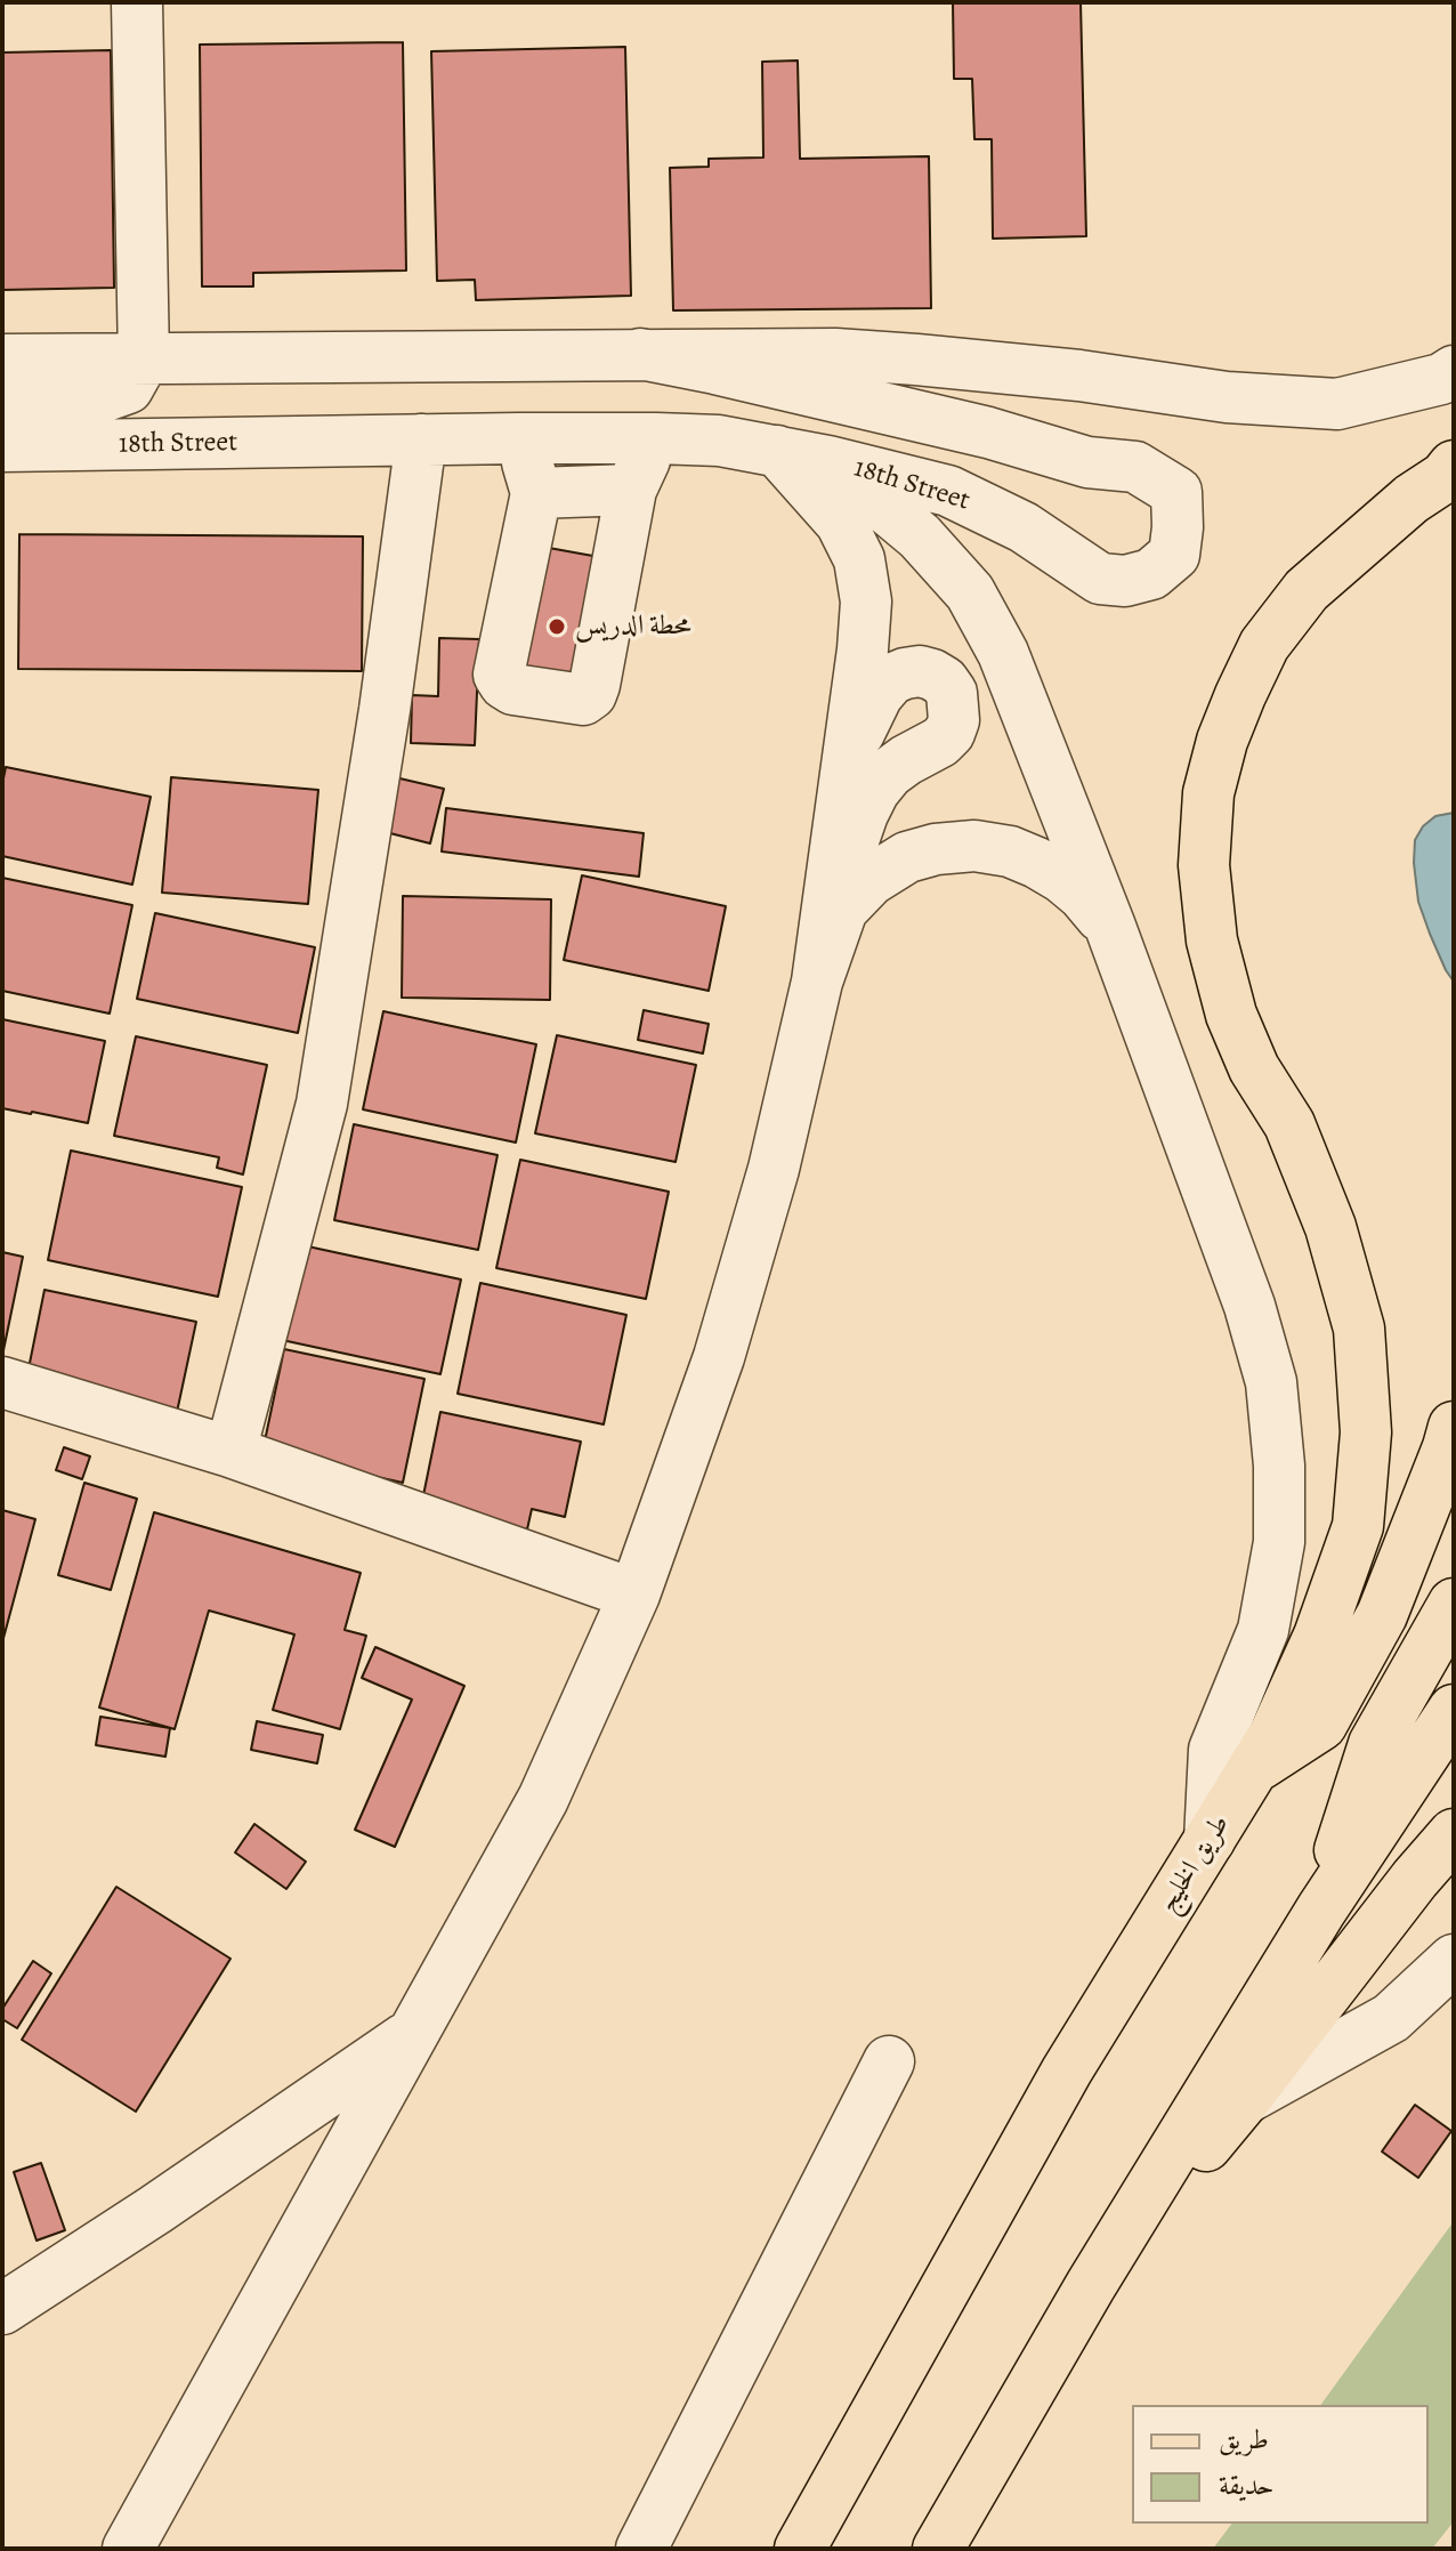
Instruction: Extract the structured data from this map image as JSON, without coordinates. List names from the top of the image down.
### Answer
{
  "streets": {
    "main road": ["طريق الخليج"],
    "street": ["18th Street"]
  },
  "places": ["محطة الدريس"],
  "legend": ["طريق", "حديقة"]
}
